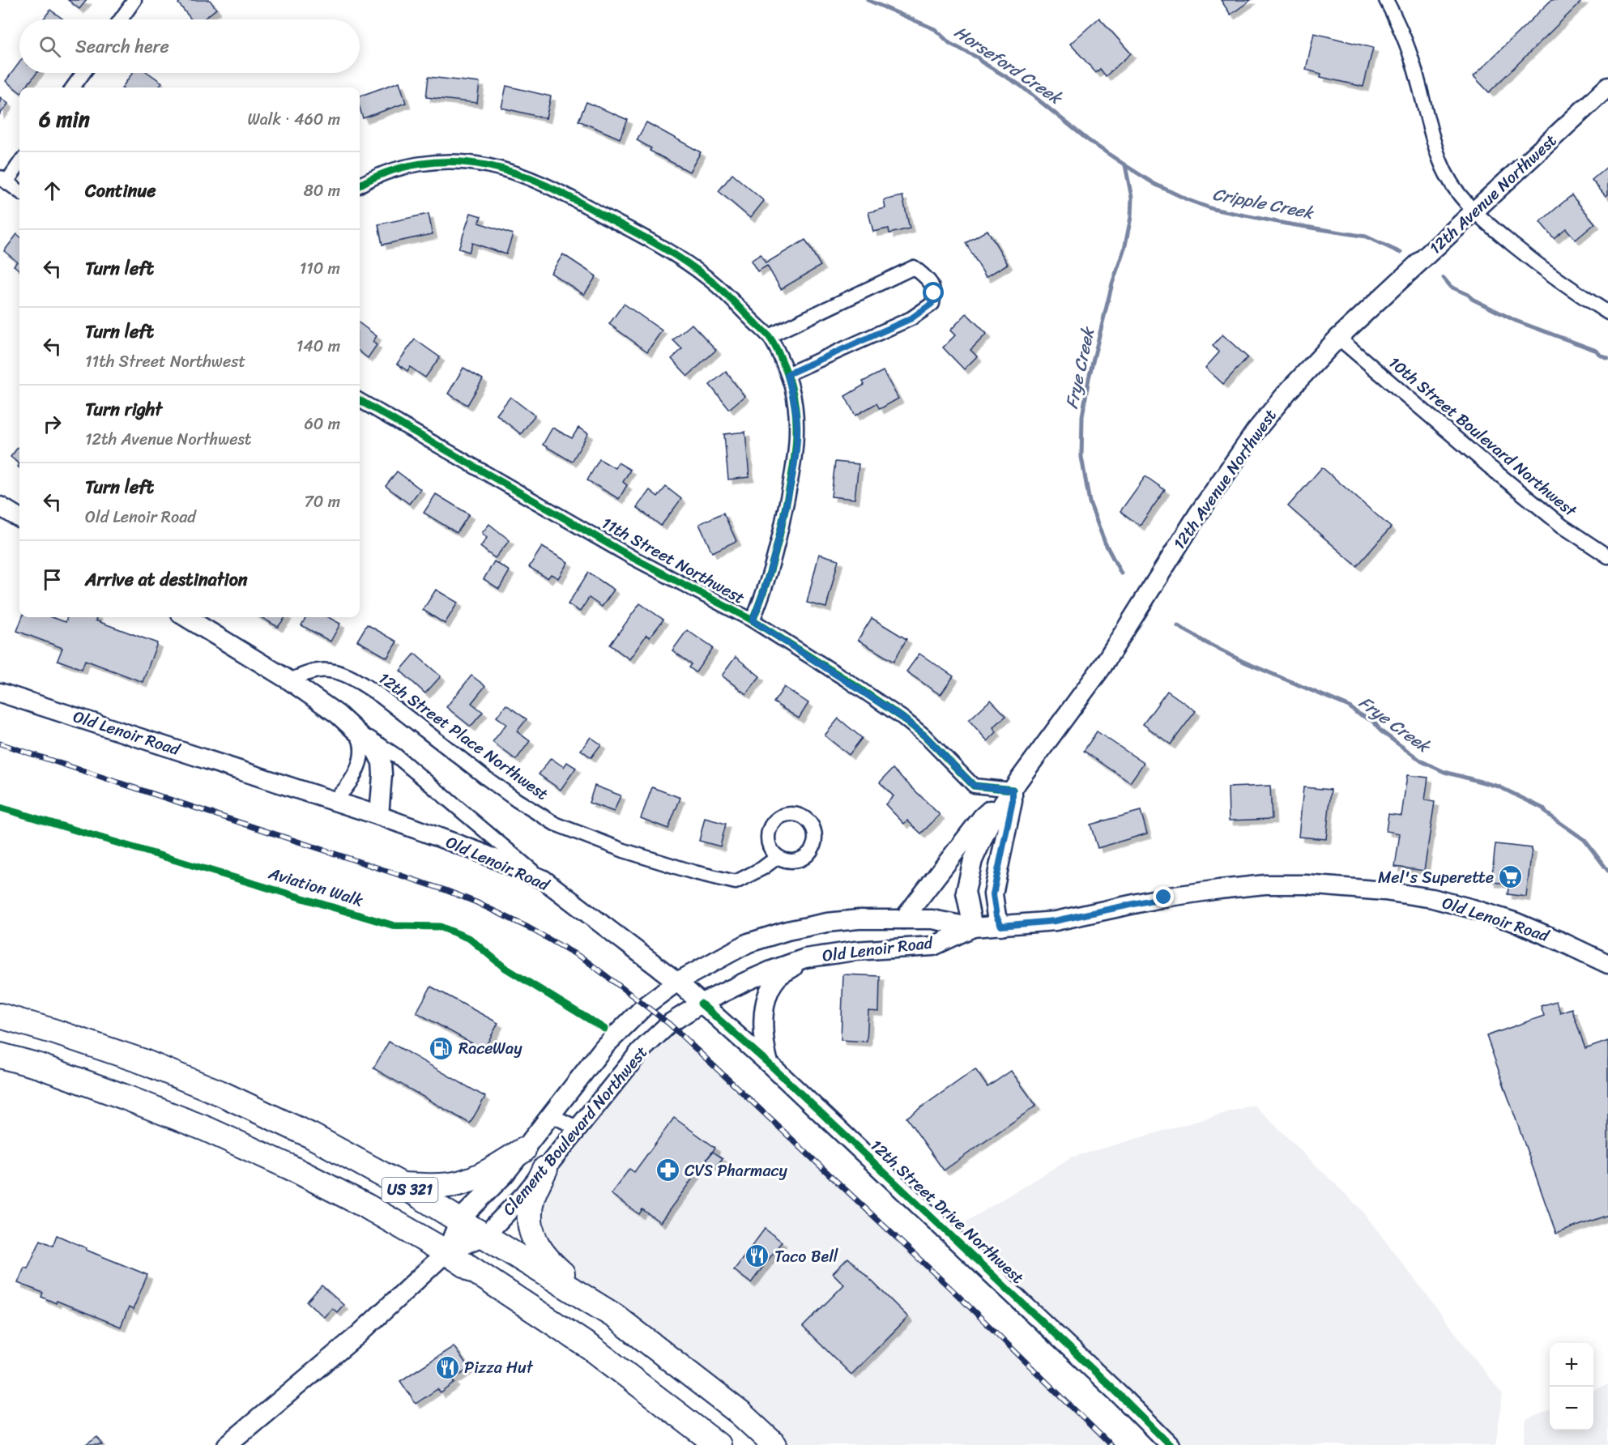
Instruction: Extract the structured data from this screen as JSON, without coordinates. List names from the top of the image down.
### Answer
{
  "streets": {
    "highway": ["US 321"],
    "main road": [
      "12th Avenue Northwest",
      "Old Lenoir Road",
      "Clement Boulevard Northwest",
      "12th Street Drive Northwest"
    ],
    "street": ["10th Street Boulevard Northwest", "11th Street Northwest", "12th Street Place Northwest"],
    "cycle path": ["Aviation Walk"]
  },
  "crossings": [
    ["12th Avenue Northwest", "10th Street Boulevard Northwest"],
    ["12th Avenue Northwest", "11th Street Northwest"],
    ["12th Avenue Northwest", "Old Lenoir Road"],
    ["Old Lenoir Road", "Clement Boulevard Northwest"],
    ["Old Lenoir Road", "12th Street Drive Northwest"],
    ["Clement Boulevard Northwest", "US 321"],
    ["Clement Boulevard Northwest", "12th Street Drive Northwest"]
  ],
  "water": ["Horseford Creek", "Cripple Creek", "Frye Creek"],
  "places": {
    "supermarket": ["Mel's Superette"],
    "fuel station": ["RaceWay"],
    "pharmacy": ["CVS Pharmacy"],
    "restaurant": ["Taco Bell", "Pizza Hut"]
  },
  "page": {
    "search": "Search here",
    "heading": ["6 min", "Walk · 460 m"],
    "list": [
      ["Continue", "80 m"],
      ["Turn left", "110 m"],
      ["Turn left", "11th Street Northwest", "140 m"],
      ["Turn right", "12th Avenue Northwest", "60 m"],
      ["Turn left", "Old Lenoir Road", "70 m"],
      "Arrive at destination"
    ],
    "map_buttons": ["+", "−"]
  }
}
